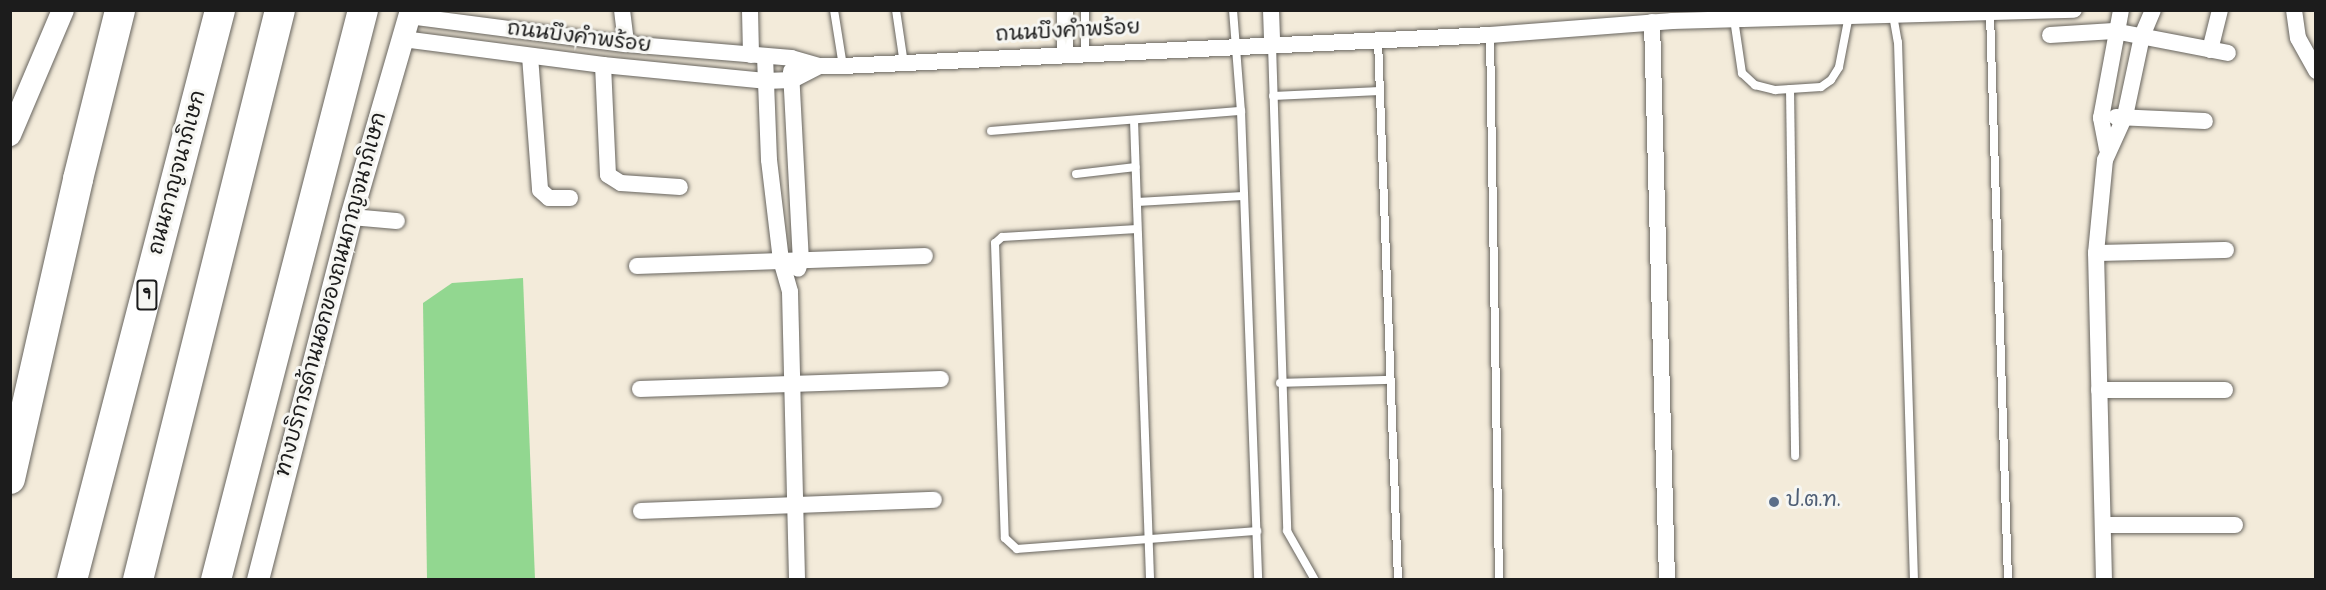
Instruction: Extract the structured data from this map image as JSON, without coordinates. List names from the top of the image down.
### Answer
{
  "streets": {
    "highway": ["ถนนกาญจนาภิเษก", "9"],
    "main road": ["ทางบริการด้านนอกของถนนกาญจนาภิเษก"],
    "street": ["ถนนบึงคำพร้อย"]
  },
  "crossings": [
    ["ถนนบึงคำพร้อย", "ทางบริการด้านนอกของถนนกาญจนาภิเษก"]
  ],
  "places": ["ป.ต.ท."]
}
